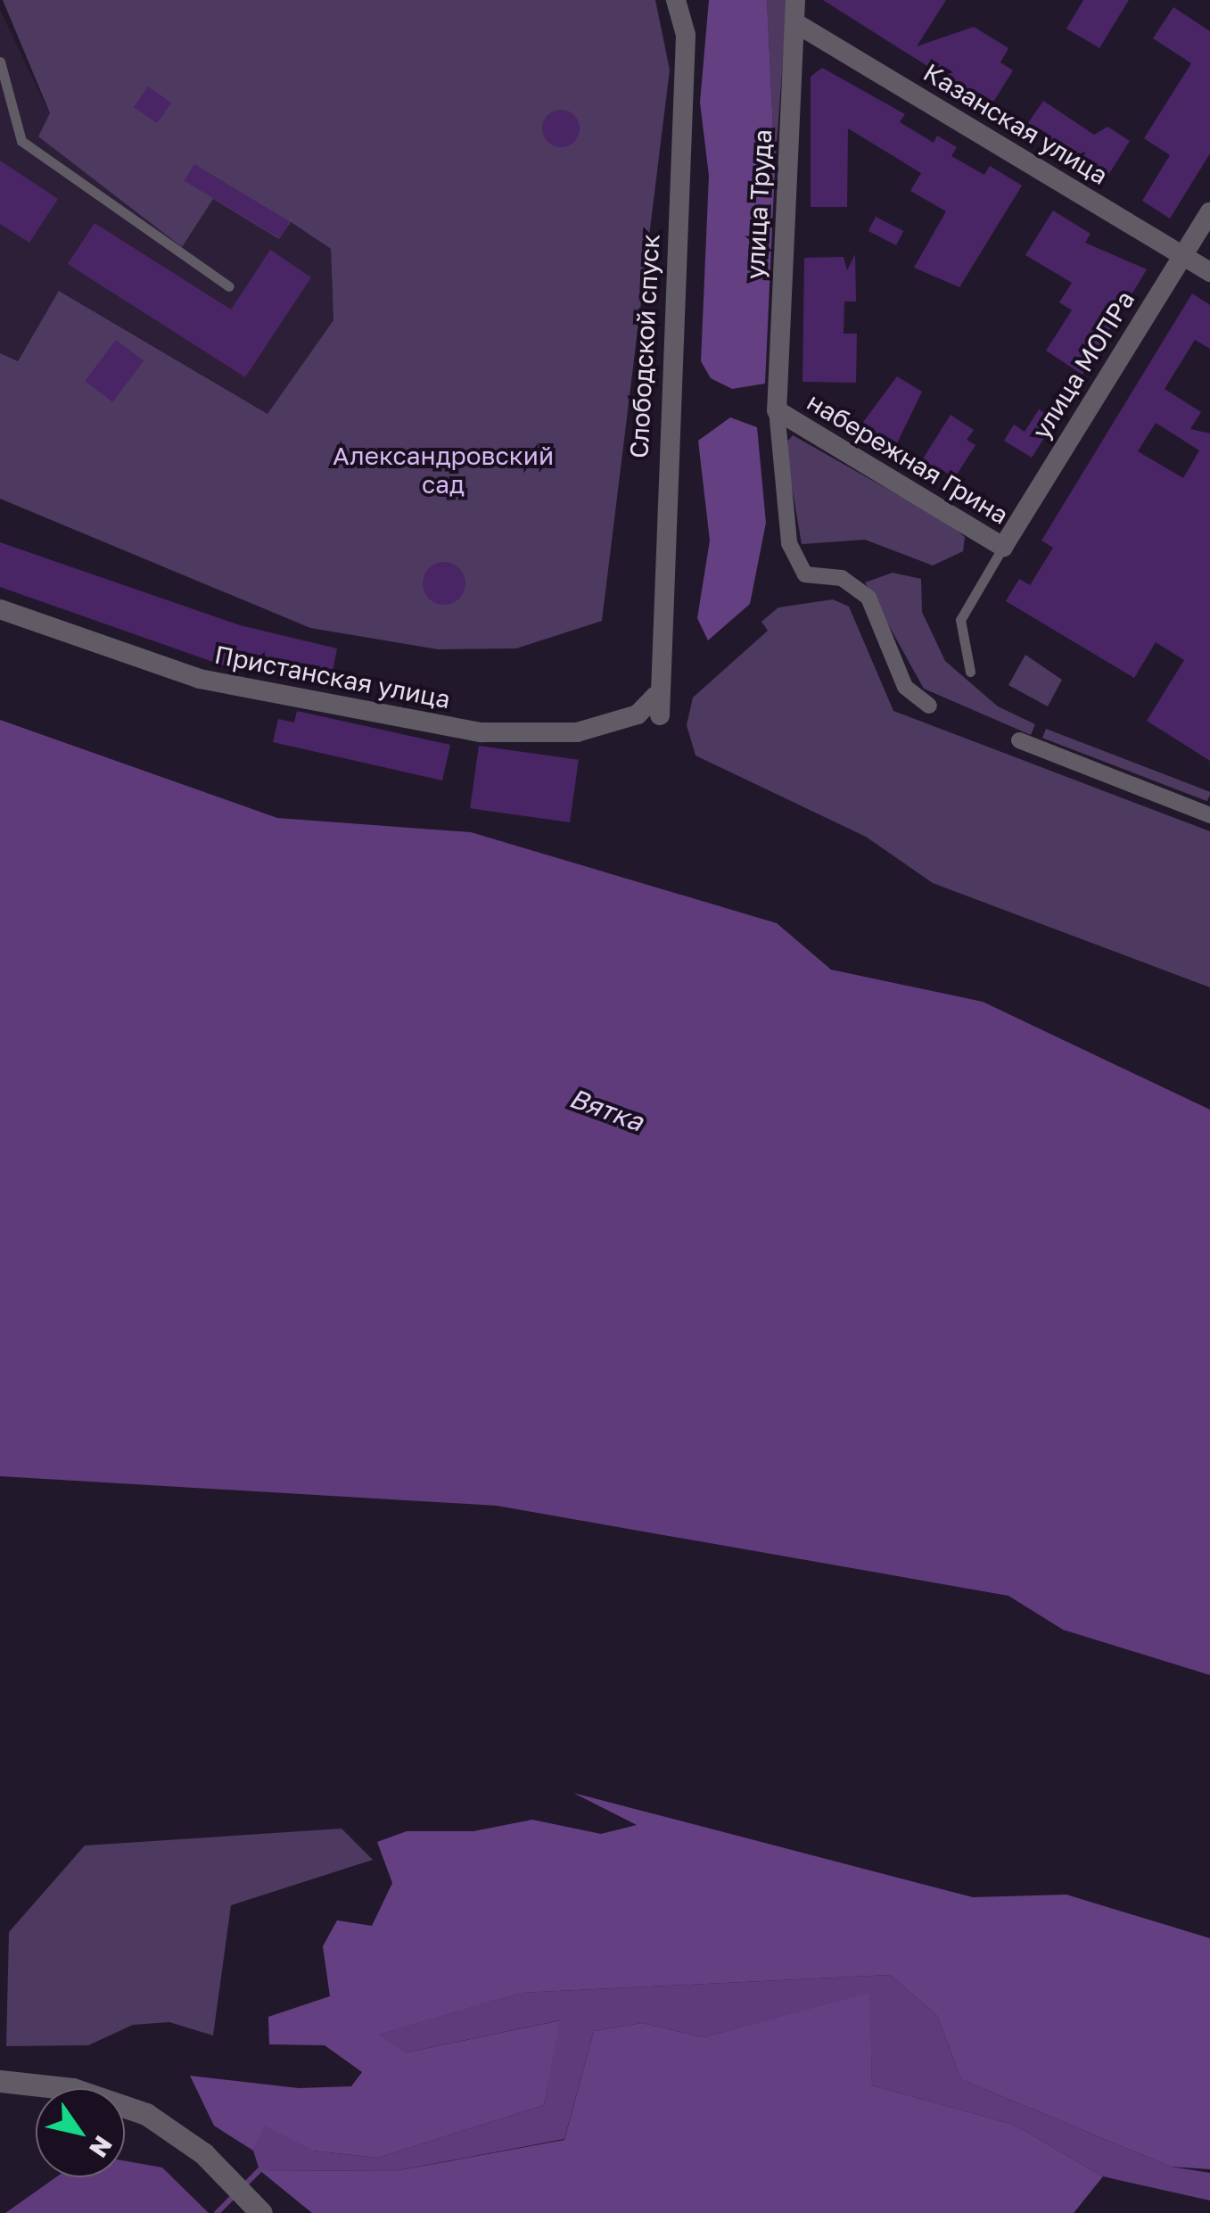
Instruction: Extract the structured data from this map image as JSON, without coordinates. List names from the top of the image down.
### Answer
{
  "streets": {
    "street": [
      "Казанская улица",
      "улица Труда",
      "Слободской спуск",
      "улица МОПРа",
      "набережная Грина",
      "Пристанская улица"
    ]
  },
  "crossings": [
    ["Казанская улица", "улица Труда"],
    ["Казанская улица", "улица МОПРа"],
    ["улица Труда", "набережная Грина"],
    ["Слободской спуск", "Пристанская улица"],
    ["улица МОПРа", "набережная Грина"]
  ],
  "water": ["Вятка"],
  "parks": ["Александровский сад"],
  "north": "bottom right"
}
